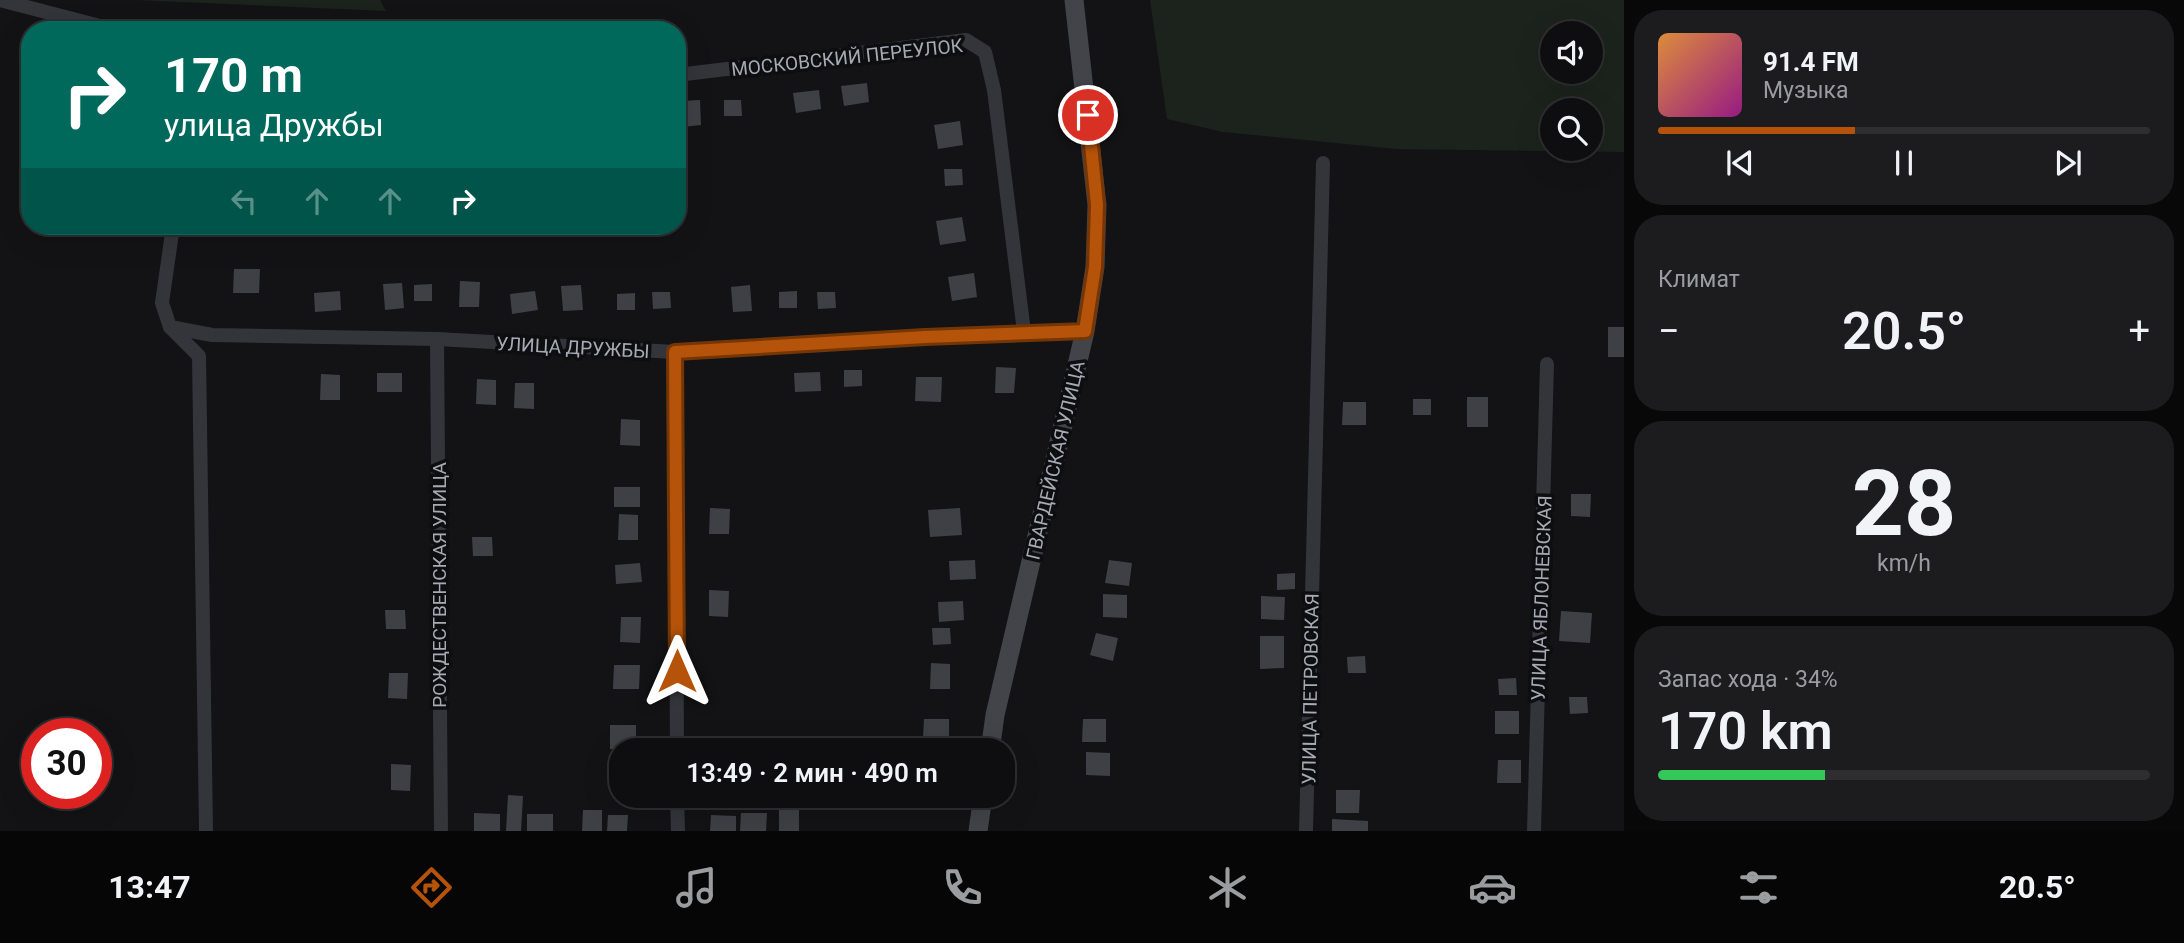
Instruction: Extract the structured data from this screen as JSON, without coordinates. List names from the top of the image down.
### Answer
{
  "streets": {
    "street": [
      "МОСКОВСКИЙ ПЕРЕУЛОК",
      "УЛИЦА ДРУЖБЫ",
      "ГВАРДЕЙСКАЯ УЛИЦА",
      "РОЖДЕСТВЕНСКАЯ УЛИЦА",
      "УЛИЦА ЯБЛОНЕВСКАЯ",
      "УЛИЦА ПЕТРОВСКАЯ"
    ]
  },
  "crossings": [
    ["МОСКОВСКИЙ ПЕРЕУЛОК", "УЛИЦА ДРУЖБЫ"],
    ["УЛИЦА ДРУЖБЫ", "ГВАРДЕЙСКАЯ УЛИЦА"],
    ["УЛИЦА ДРУЖБЫ", "РОЖДЕСТВЕНСКАЯ УЛИЦА"]
  ],
  "page": {
    "turn": ["170 m", "улица Дружбы"],
    "song": ["91.4 FM", "Музыка"],
    "tile": [
      "Климат",
      ["28", "km/h"],
      ["Запас хода · 34%", "170 km"]
    ],
    "heat": ["−", "20.5°", "+"],
    "limit": "30",
    "trip": "13:49 · 2 мин · 490 m",
    "tabs": ["13:47", "20.5°"]
  }
}
